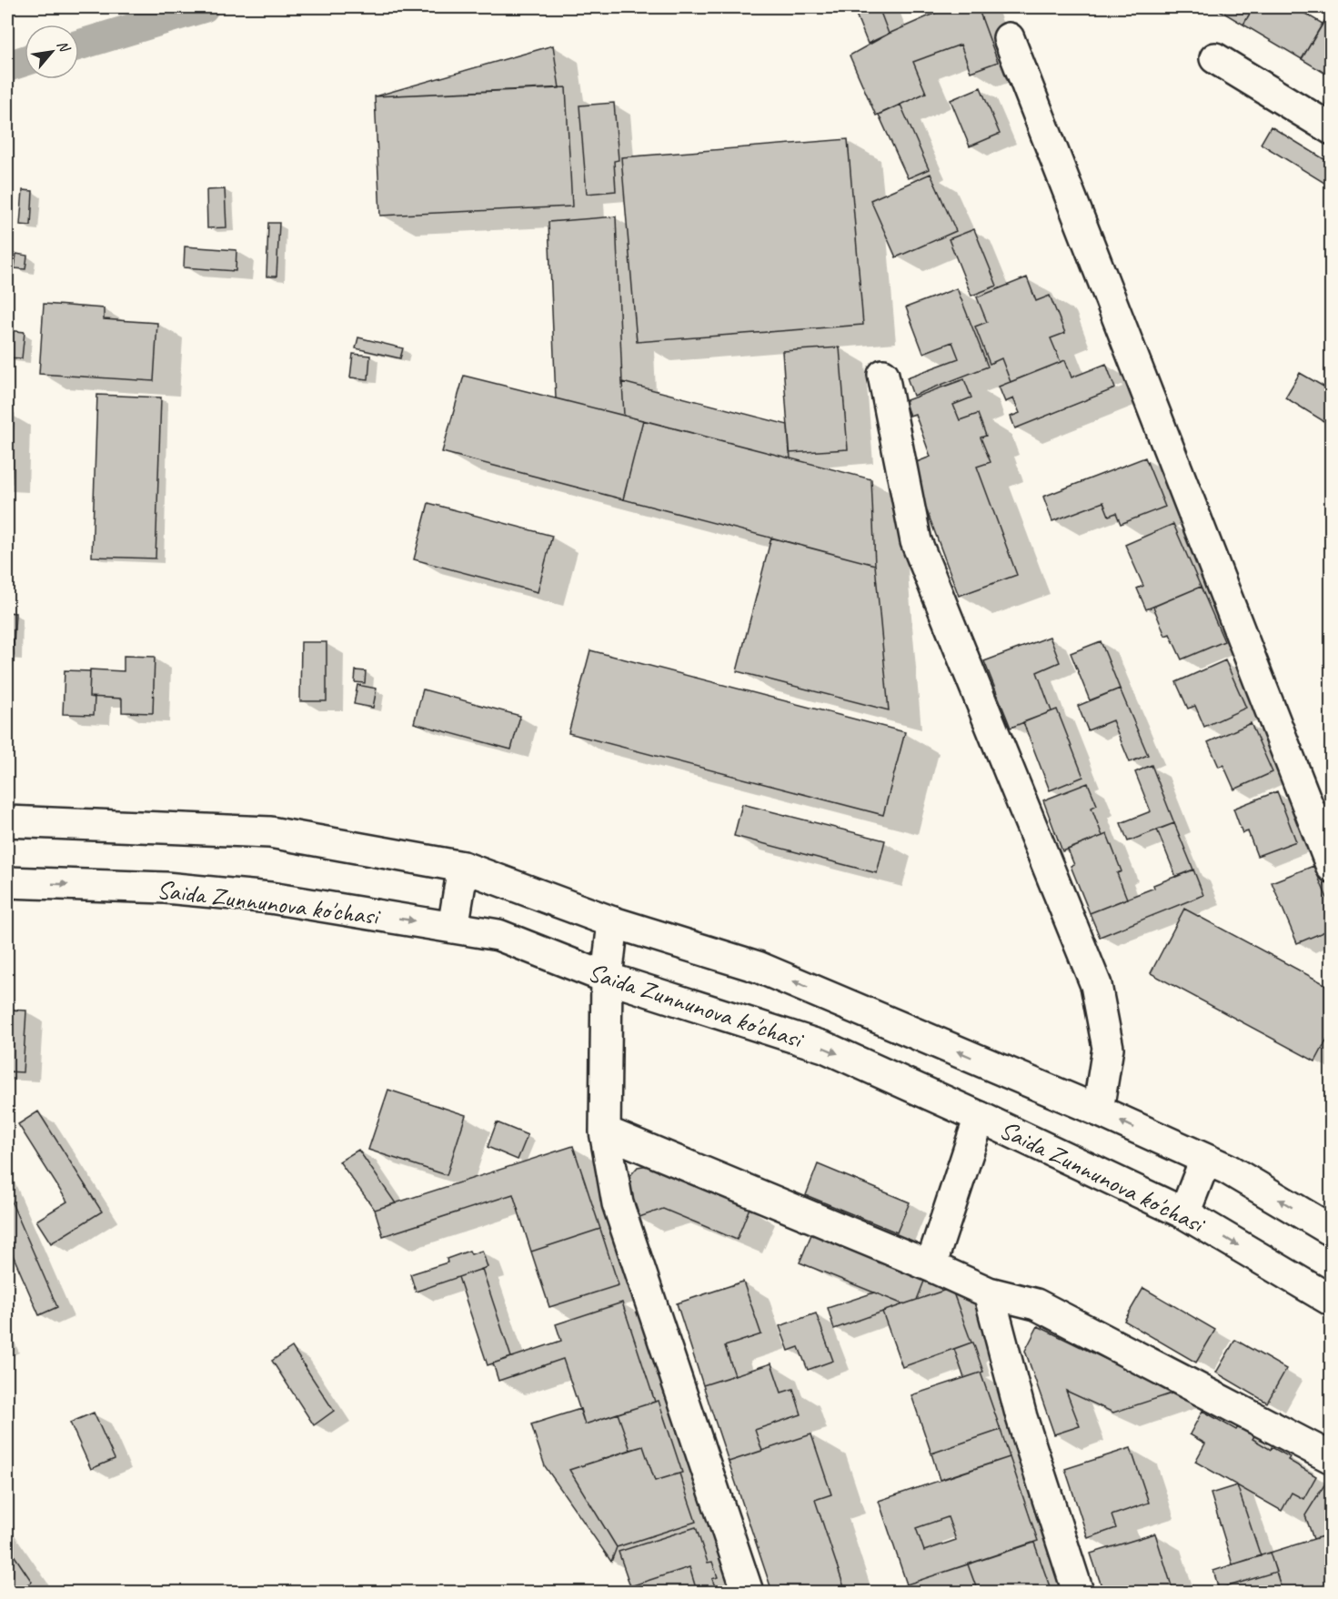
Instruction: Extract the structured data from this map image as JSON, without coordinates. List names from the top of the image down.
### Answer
{
  "streets": {
    "street": ["Saida Zunnunova ko'chasi"]
  },
  "north": "top right"
}
